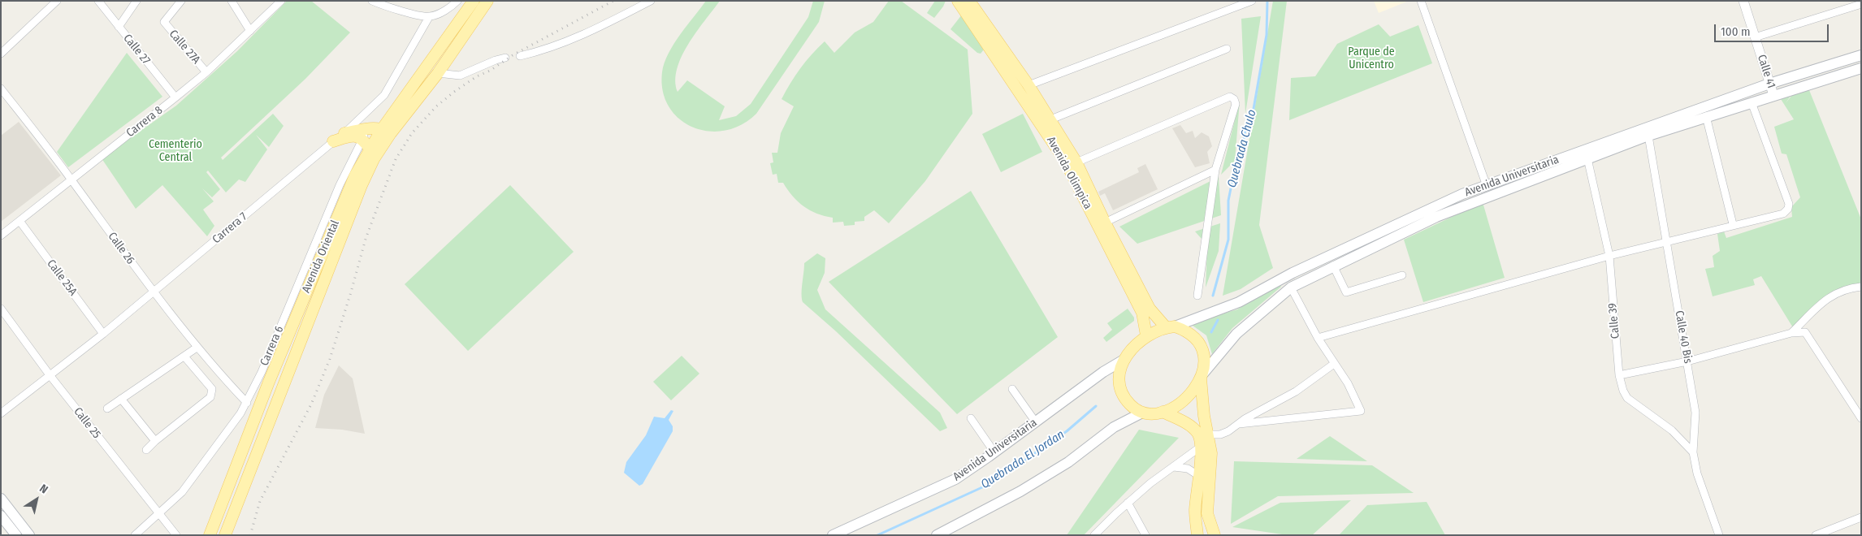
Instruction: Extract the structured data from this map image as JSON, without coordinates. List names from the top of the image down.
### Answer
{
  "streets": {
    "main road": ["Avenida Olimpica", "Avenida Universitaria", "Avenida Oriental"],
    "street": [
      "Calle 27A",
      "Calle 27",
      "Calle 41",
      "Carrera 8",
      "Carrera 7",
      "Calle 26",
      "Calle 25A",
      "Calle 39",
      "Calle 40 Bis",
      "Carrera 6",
      "Calle 25"
    ]
  },
  "crossings": [
    ["Calle 27A", "Carrera 8"],
    ["Calle 27", "Carrera 8"],
    ["Calle 41", "Avenida Universitaria"],
    ["Carrera 8", "Calle 26"],
    ["Carrera 8", "Calle 25A"],
    ["Avenida Olimpica", "Avenida Universitaria"],
    ["Avenida Universitaria", "Calle 39"],
    ["Avenida Universitaria", "Calle 40 Bis"],
    ["Carrera 7", "Calle 26"],
    ["Carrera 7", "Calle 25A"],
    ["Carrera 7", "Calle 25"],
    ["Calle 26", "Carrera 6"],
    ["Calle 39", "Calle 40 Bis"],
    ["Carrera 6", "Calle 25"]
  ],
  "water": ["Quebrada Chulo", "Quebrada El Jordan"],
  "parks": ["Parque de Unicentro", "Cementerio Central"],
  "scale_bar": "100 m",
  "north": "top right"
}
